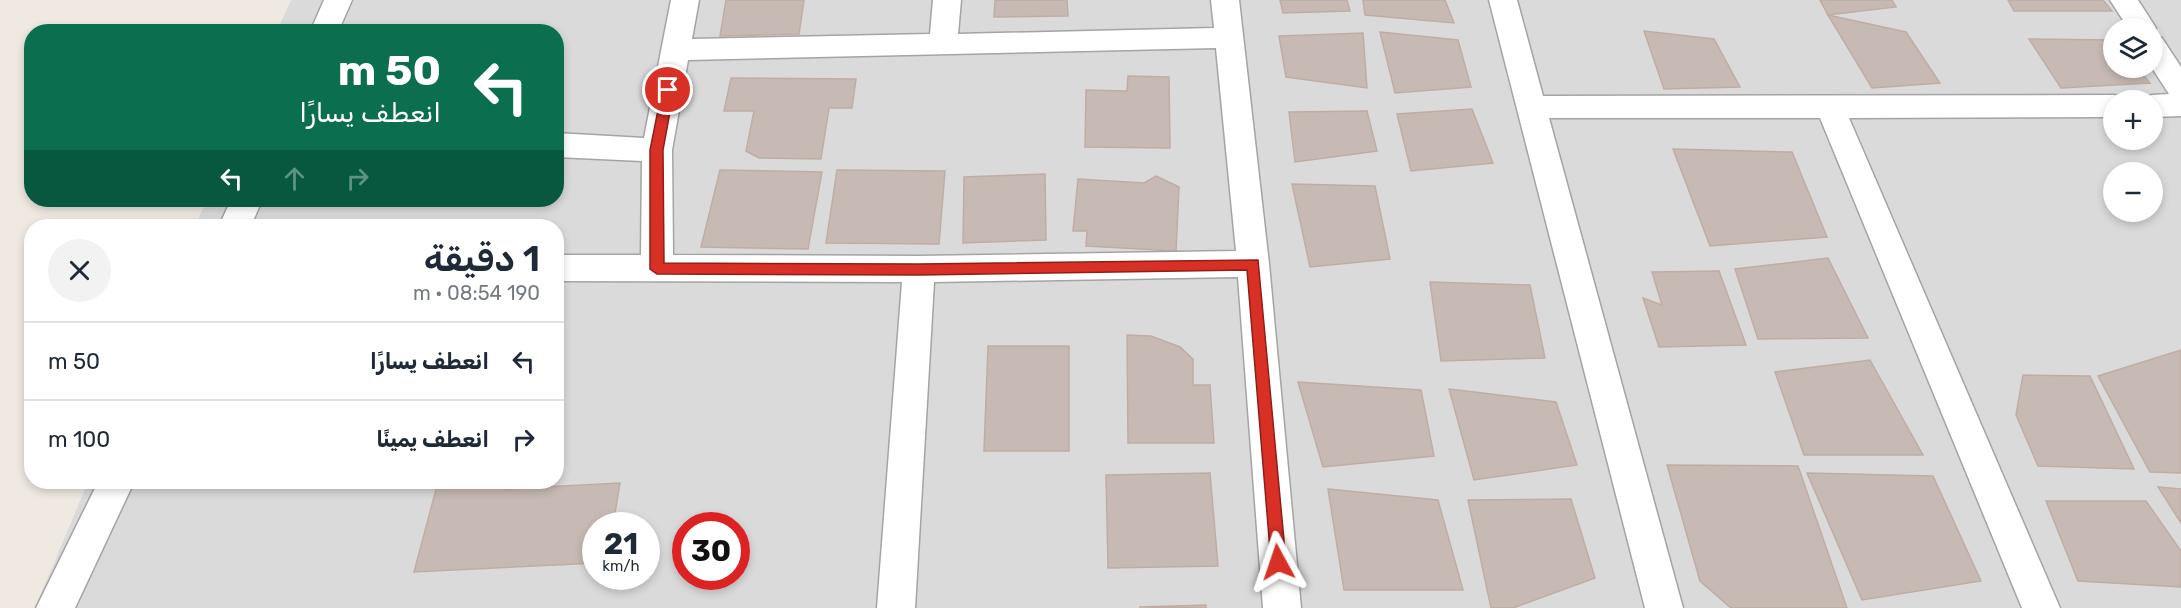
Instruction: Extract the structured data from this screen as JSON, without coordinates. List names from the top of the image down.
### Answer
{
  "page": {
    "map_buttons": ["+", "−"],
    "turn": ["50 m", "انعطف يسارًا"],
    "heading": ["1 دقيقة", "190 m · 08:54"],
    "list": [
      {
        "name": "انعطف يسارًا",
        "value": "50 m"
      },
      {
        "name": "انعطف يمينًا",
        "value": "100 m"
      }
    ],
    "speed": "21 km/h",
    "limit": "30"
  }
}
